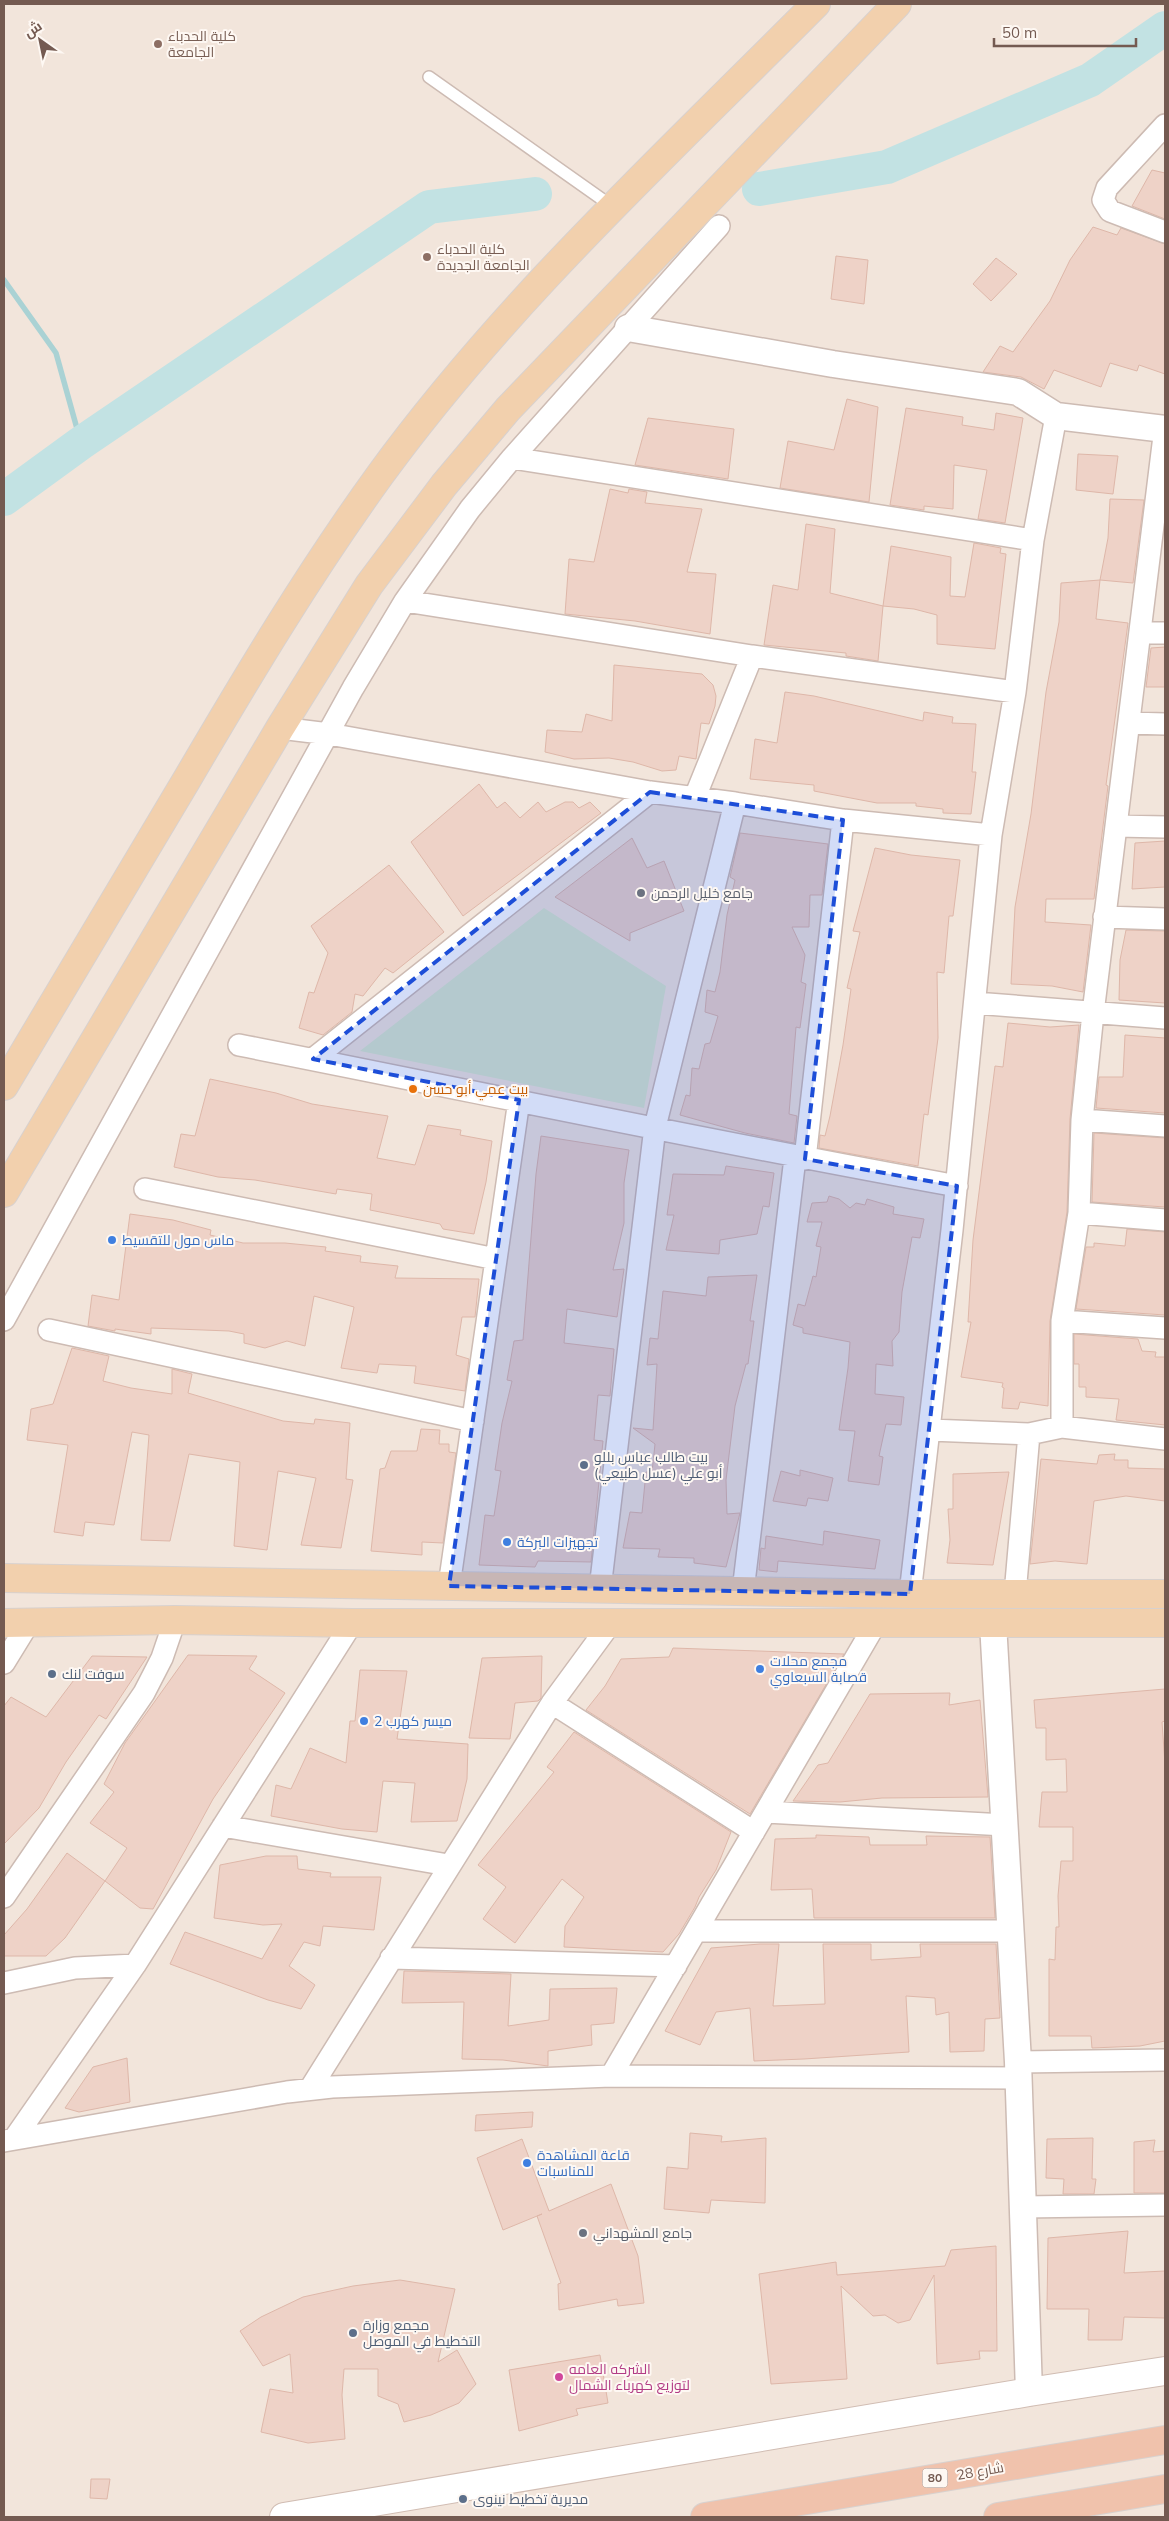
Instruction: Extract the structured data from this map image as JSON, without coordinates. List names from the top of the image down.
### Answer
{
  "streets": {
    "highway": ["شارع 28", "80"]
  },
  "places": [
    "كلية الحدباء الجامعة",
    "كلية الحدباء الجامعة الجديدة",
    "جامع خليل الرحمن",
    "بيت عمي أبو حسن",
    "ماس مول للتقسيط",
    "بيت طالب عباس بللو أبو علي (عسل طبيعي)",
    "تجهيزات البركة",
    "مجمع محلات قصابة السبعاوي",
    "سوفت لنك",
    "ميسر كهرب 2",
    "قاعة المشاهدة للمناسبات",
    "جامع المشهداني",
    "مجمع وزارة التخطيط في الموصل",
    "الشركه العامه لتوزيع كهرباء الشمال",
    "مديرية تخطيط نينوى"
  ],
  "scale_bar": "50 m",
  "north": "top left"
}
